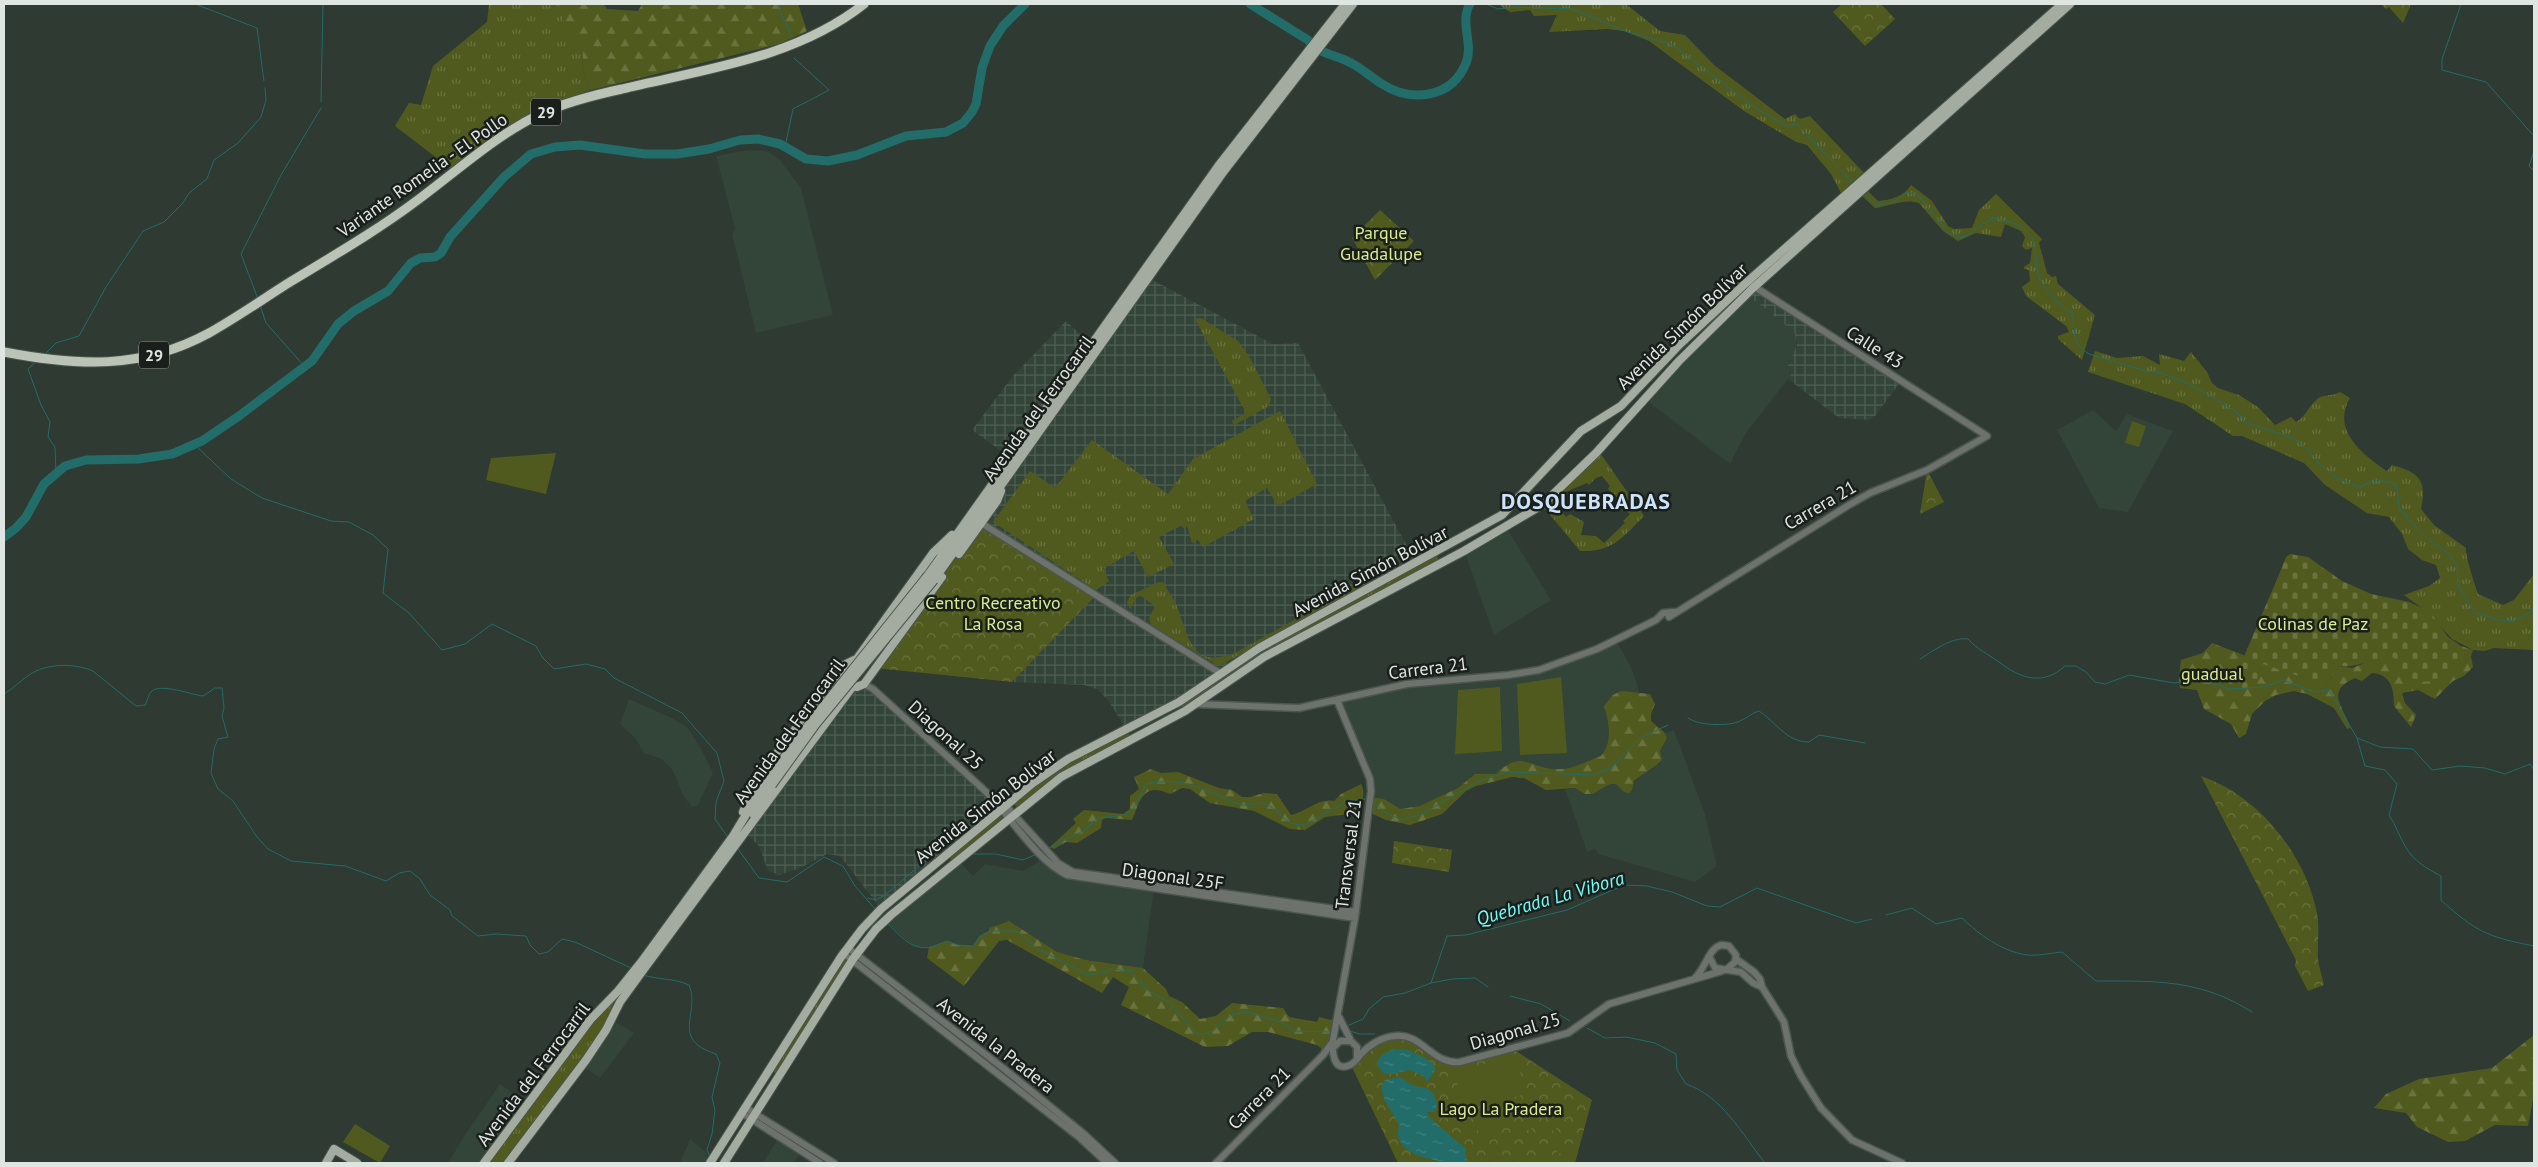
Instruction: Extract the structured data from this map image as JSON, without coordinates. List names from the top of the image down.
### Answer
{
  "streets": {
    "highway": ["29", "Variante Romelia - El Pollo"],
    "main road": ["Avenida Simón Bolívar", "Avenida del Ferrocarril"],
    "street": [
      "Calle 43",
      "Carrera 21",
      "Diagonal 25",
      "Transversal 21",
      "Diagonal 25F",
      "Avenida la Pradera"
    ]
  },
  "crossings": [
    ["Avenida Simón Bolívar", "Calle 43"],
    ["Avenida Simón Bolívar", "Carrera 21"],
    ["Avenida Simón Bolívar", "Diagonal 25"],
    ["Avenida Simón Bolívar", "Diagonal 25F"],
    ["Avenida Simón Bolívar", "Avenida la Pradera"],
    ["Calle 43", "Carrera 21"],
    ["Carrera 21", "Transversal 21"],
    ["Diagonal 25", "Transversal 21"],
    ["Diagonal 25", "Diagonal 25F"],
    ["Transversal 21", "Diagonal 25F"]
  ],
  "districts": ["DOSQUEBRADAS"],
  "water": ["Quebrada La Vibora"],
  "parks": [
    "Parque Guadalupe",
    "Centro Recreativo La Rosa",
    "Colinas de Paz",
    "guadual",
    "Lago La Pradera"
  ]
}
